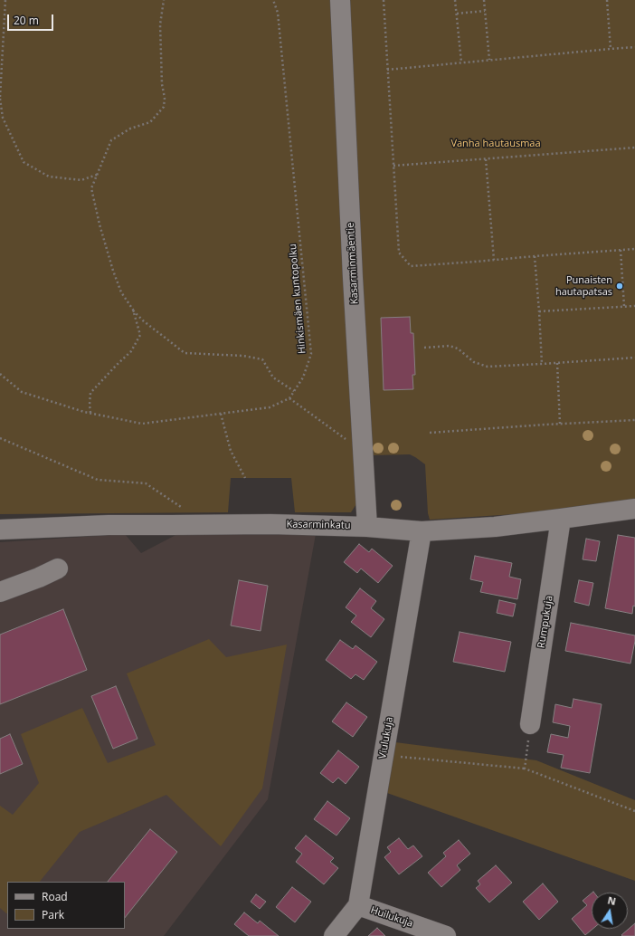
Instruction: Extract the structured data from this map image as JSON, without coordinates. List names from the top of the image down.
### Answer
{
  "streets": {
    "street": [
      "Kasarminmäentie",
      "Kasarminkatu",
      "Rumpukuja",
      "Viulukuja",
      "Huilukuja"
    ],
    "path": ["Hinkismäen kuntopolku"]
  },
  "crossings": [
    ["Kasarminmäentie", "Kasarminkatu"],
    ["Kasarminkatu", "Rumpukuja"],
    ["Kasarminkatu", "Viulukuja"],
    ["Viulukuja", "Huilukuja"]
  ],
  "parks": ["Vanha hautausmaa"],
  "places": ["Punaisten hautapatsas"],
  "legend": ["Road", "Park"],
  "scale_bar": "20 m",
  "north": "top"
}
